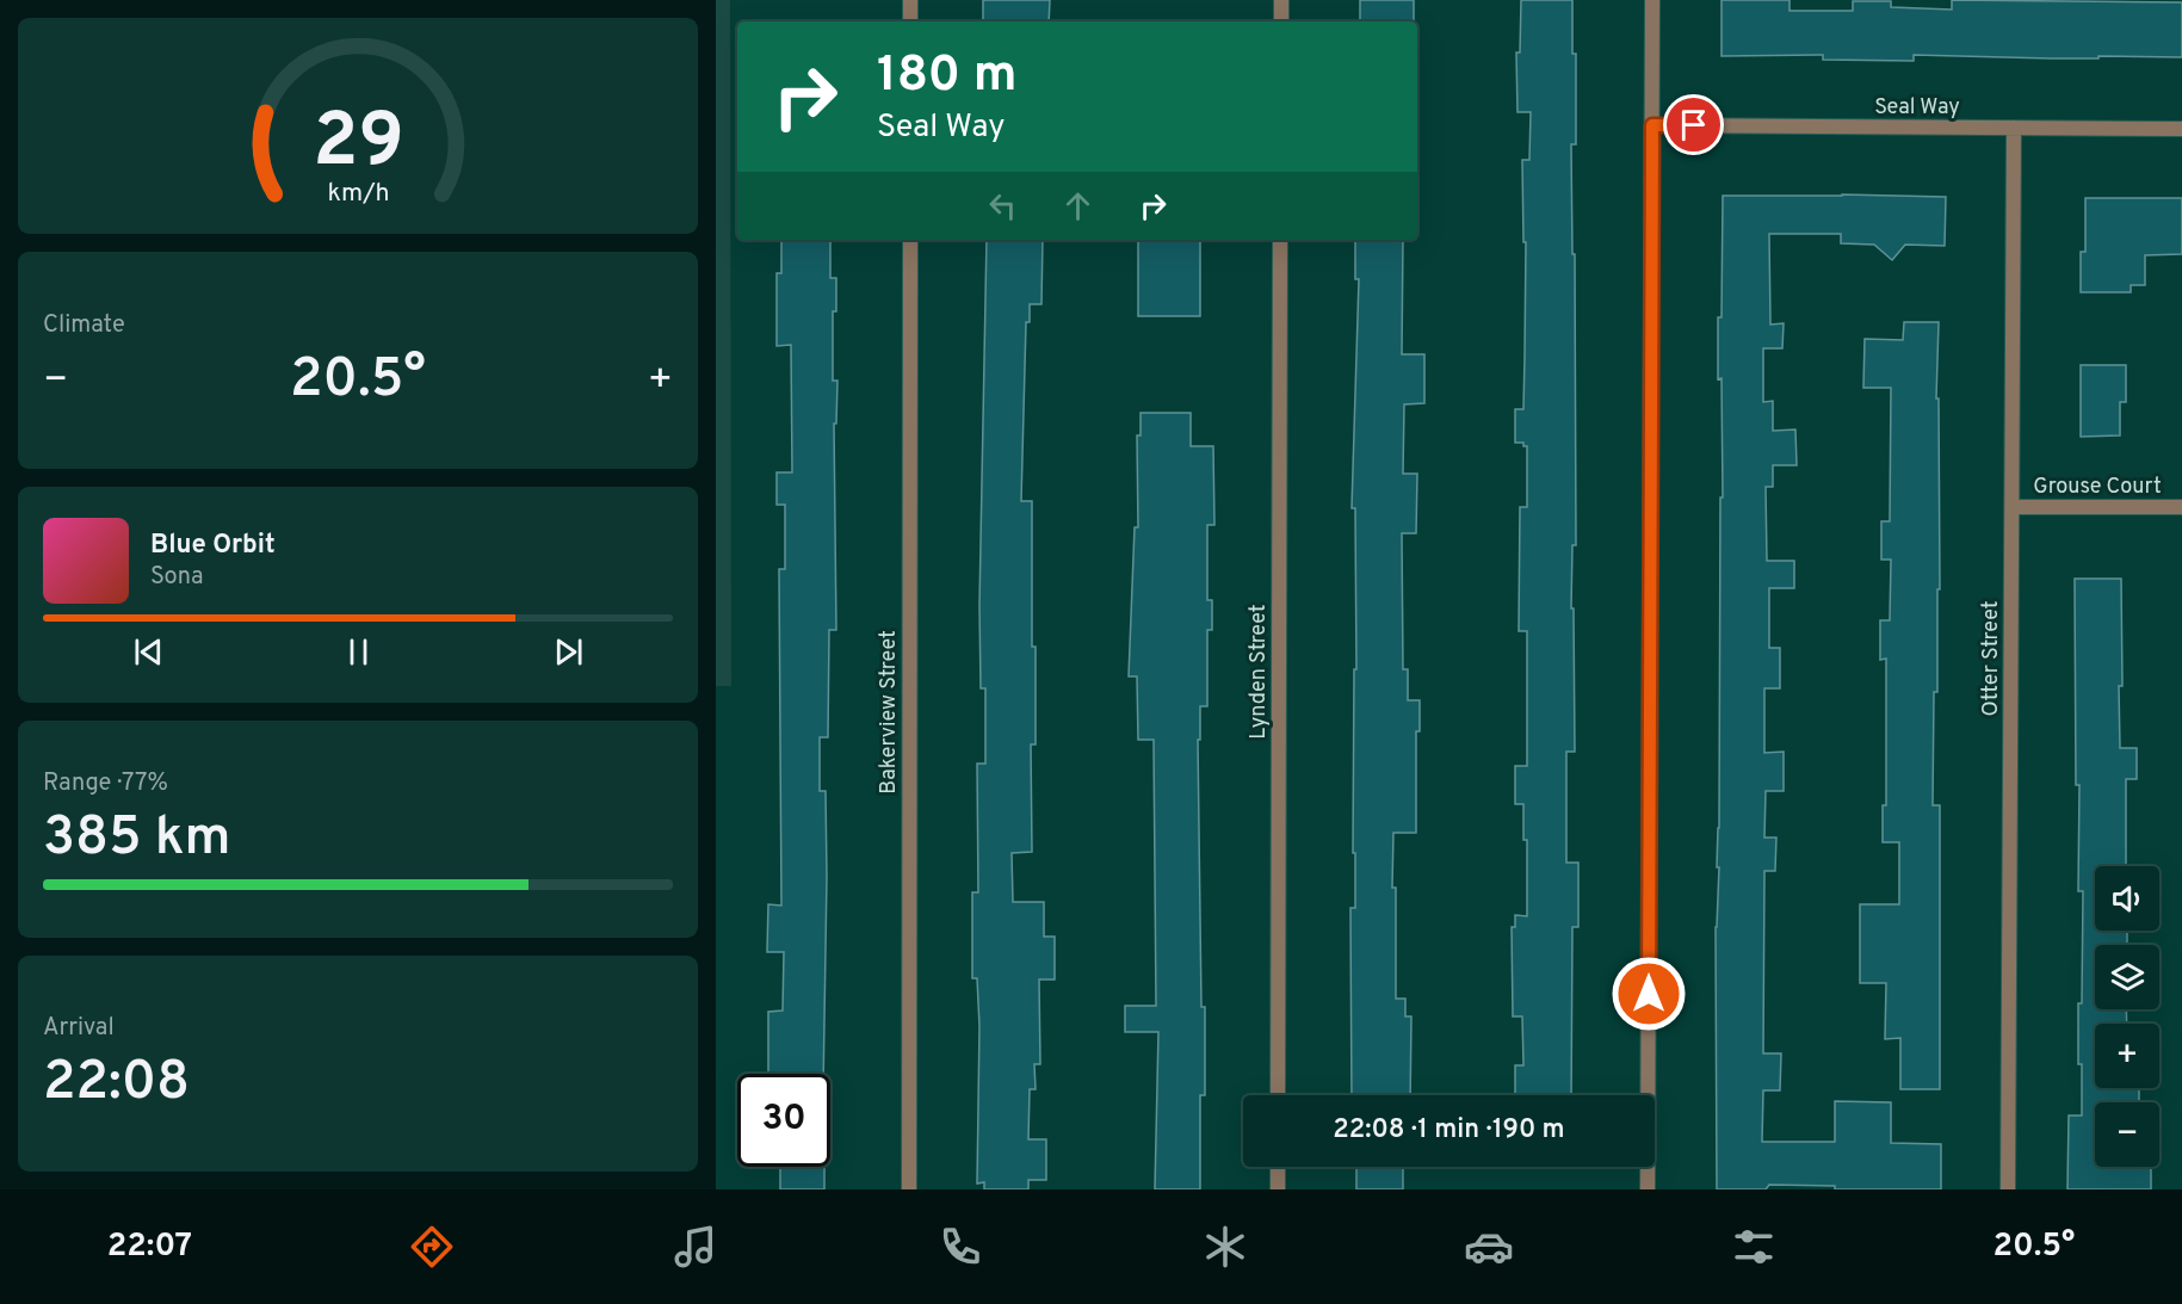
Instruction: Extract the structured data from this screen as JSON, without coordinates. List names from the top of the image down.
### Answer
{
  "streets": {
    "street": [
      "Seal Way",
      "Grouse Court",
      "Otter Street",
      "Lynden Street",
      "Bakerview Street"
    ]
  },
  "crossings": [
    ["Seal Way", "Otter Street"],
    ["Grouse Court", "Otter Street"]
  ],
  "page": {
    "turn": ["180 m", "Seal Way"],
    "tile": [
      "Climate",
      ["Range · 77%", "385 km"],
      ["Arrival", "22:08"]
    ],
    "heat": ["−", "20.5°", "+"],
    "song": ["Blue Orbit", "Sona"],
    "map_buttons": ["+", "−"],
    "limit": "30",
    "trip": "22:08 · 1 min · 190 m",
    "tabs": ["22:07", "20.5°"],
    "gauge": ["29", "km/h"]
  }
}
